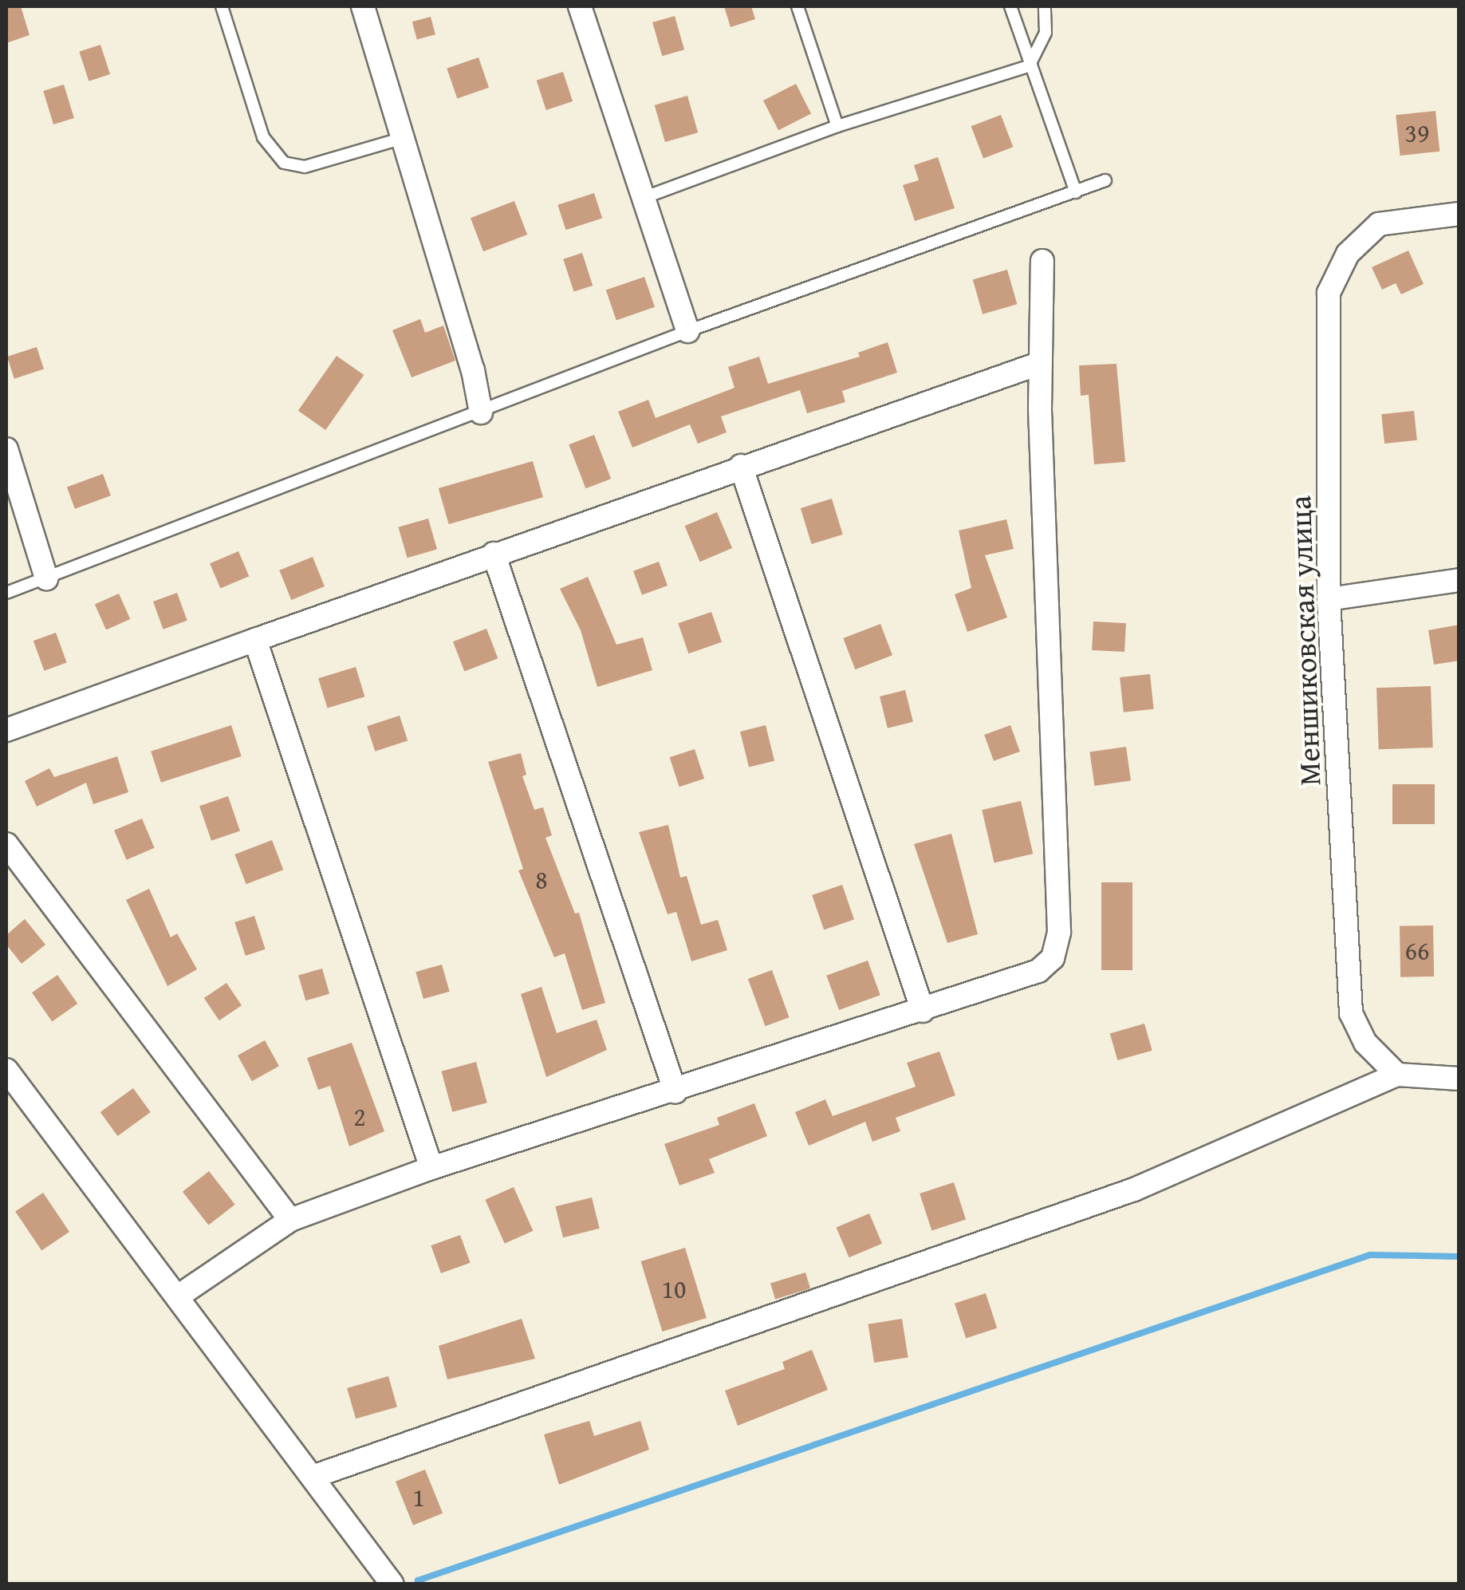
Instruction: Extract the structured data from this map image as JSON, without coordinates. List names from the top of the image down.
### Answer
{
  "streets": {
    "street": ["Меншиковская улица"]
  },
  "house_numbers": [
    "39",
    "8",
    "66",
    "2",
    "10",
    "1"
  ]
}
